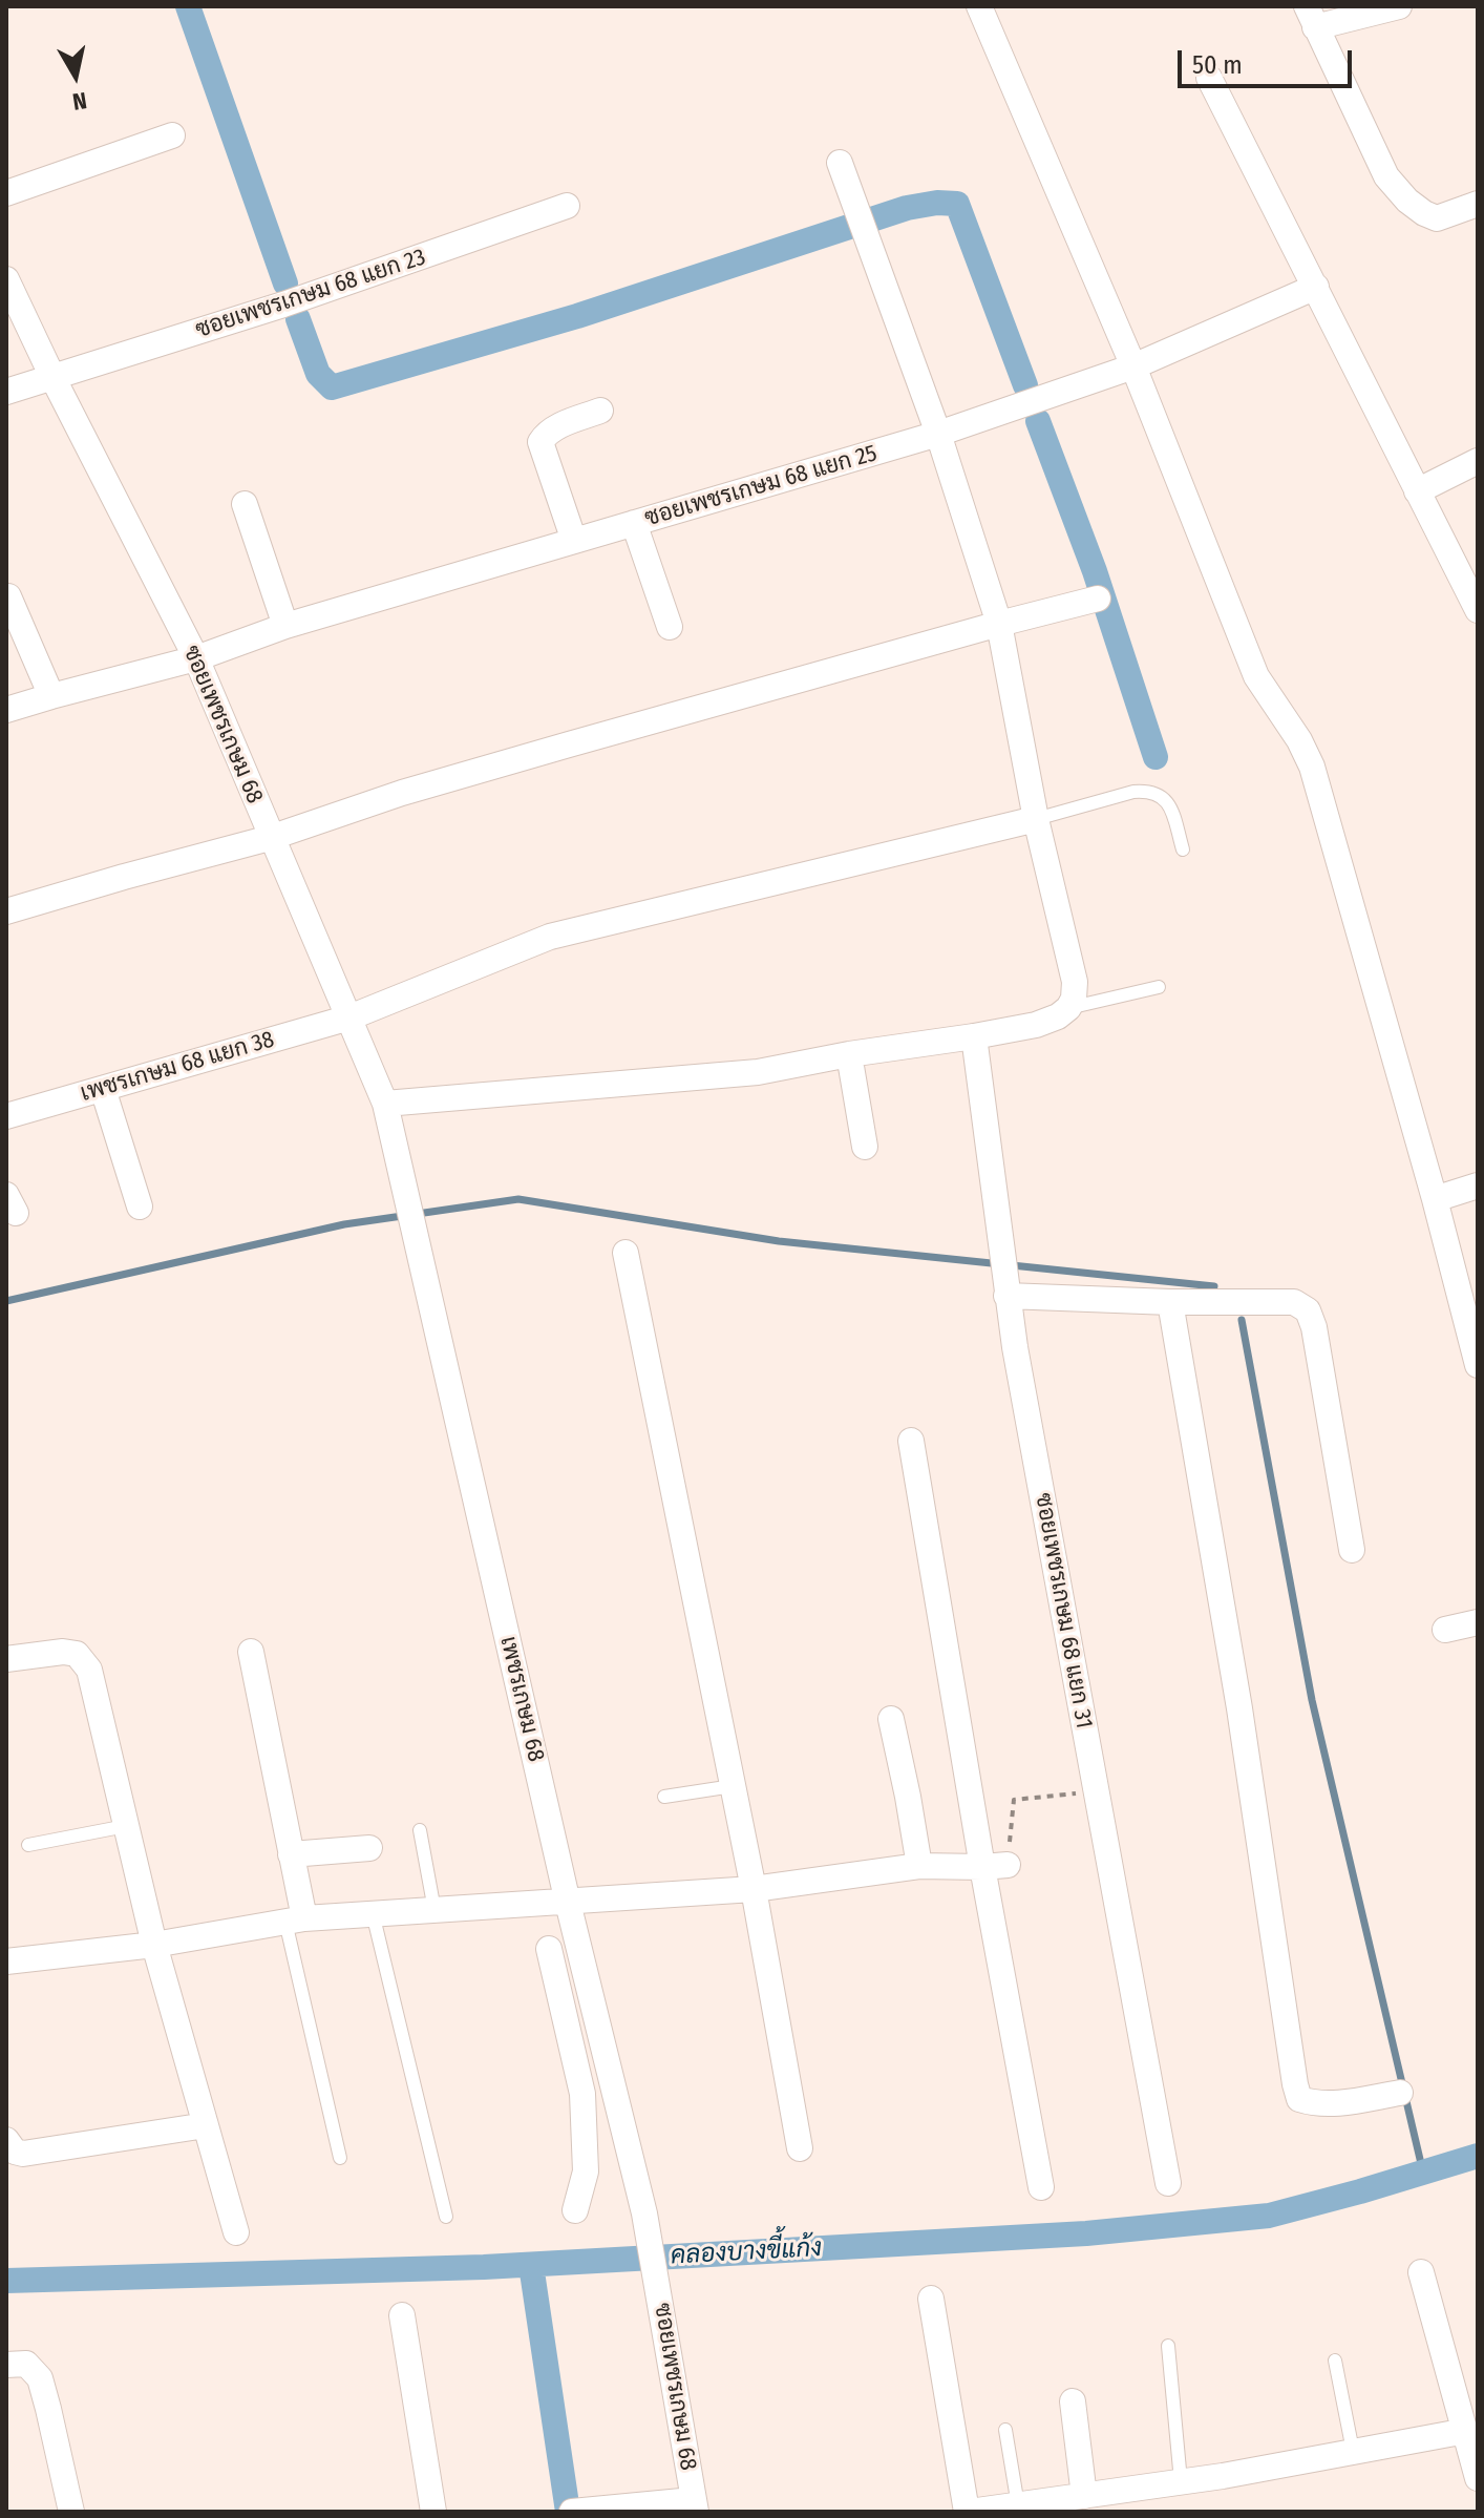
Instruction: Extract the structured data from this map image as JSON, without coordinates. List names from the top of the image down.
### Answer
{
  "streets": {
    "street": [
      "ซอยเพชรเกษม 68 แยก 23",
      "ซอยเพชรเกษม 68 แยก 25",
      "ซอยเพชรเกษม 68",
      "เพชรเกษม 68 แยก 38",
      "ซอยเพชรเกษม 68 แยก 31",
      "เพชรเกษม 68"
    ]
  },
  "crossings": [
    ["ซอยเพชรเกษม 68 แยก 23", "ซอยเพชรเกษม 68"],
    ["ซอยเพชรเกษม 68 แยก 25", "ซอยเพชรเกษม 68"],
    ["ซอยเพชรเกษม 68", "เพชรเกษม 68 แยก 38"],
    ["ซอยเพชรเกษม 68", "เพชรเกษม 68"]
  ],
  "water": ["คลองบางขี้แก้ง"],
  "scale_bar": "50 m",
  "north": "bottom"
}
